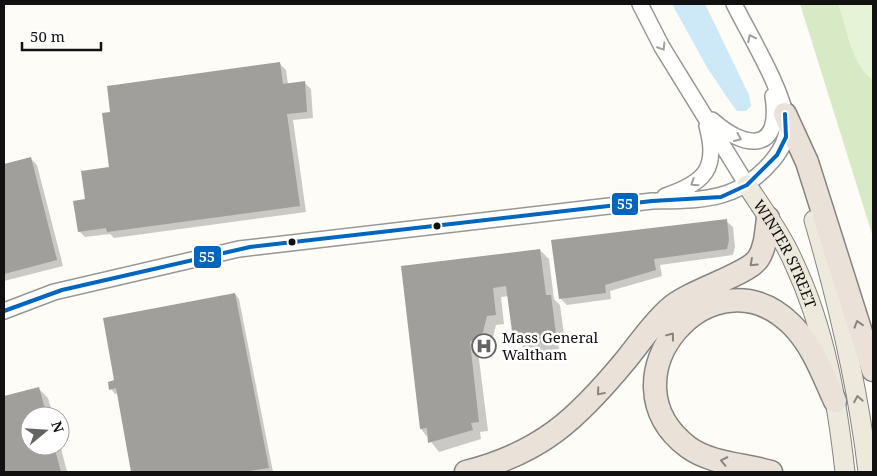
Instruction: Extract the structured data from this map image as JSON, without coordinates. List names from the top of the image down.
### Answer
{
  "streets": {
    "main road": ["WINTER STREET"]
  },
  "places": {
    "hospital": ["Mass General Waltham"]
  },
  "lines": ["transit line 55"],
  "scale_bar": "50 m",
  "north": "right"
}
